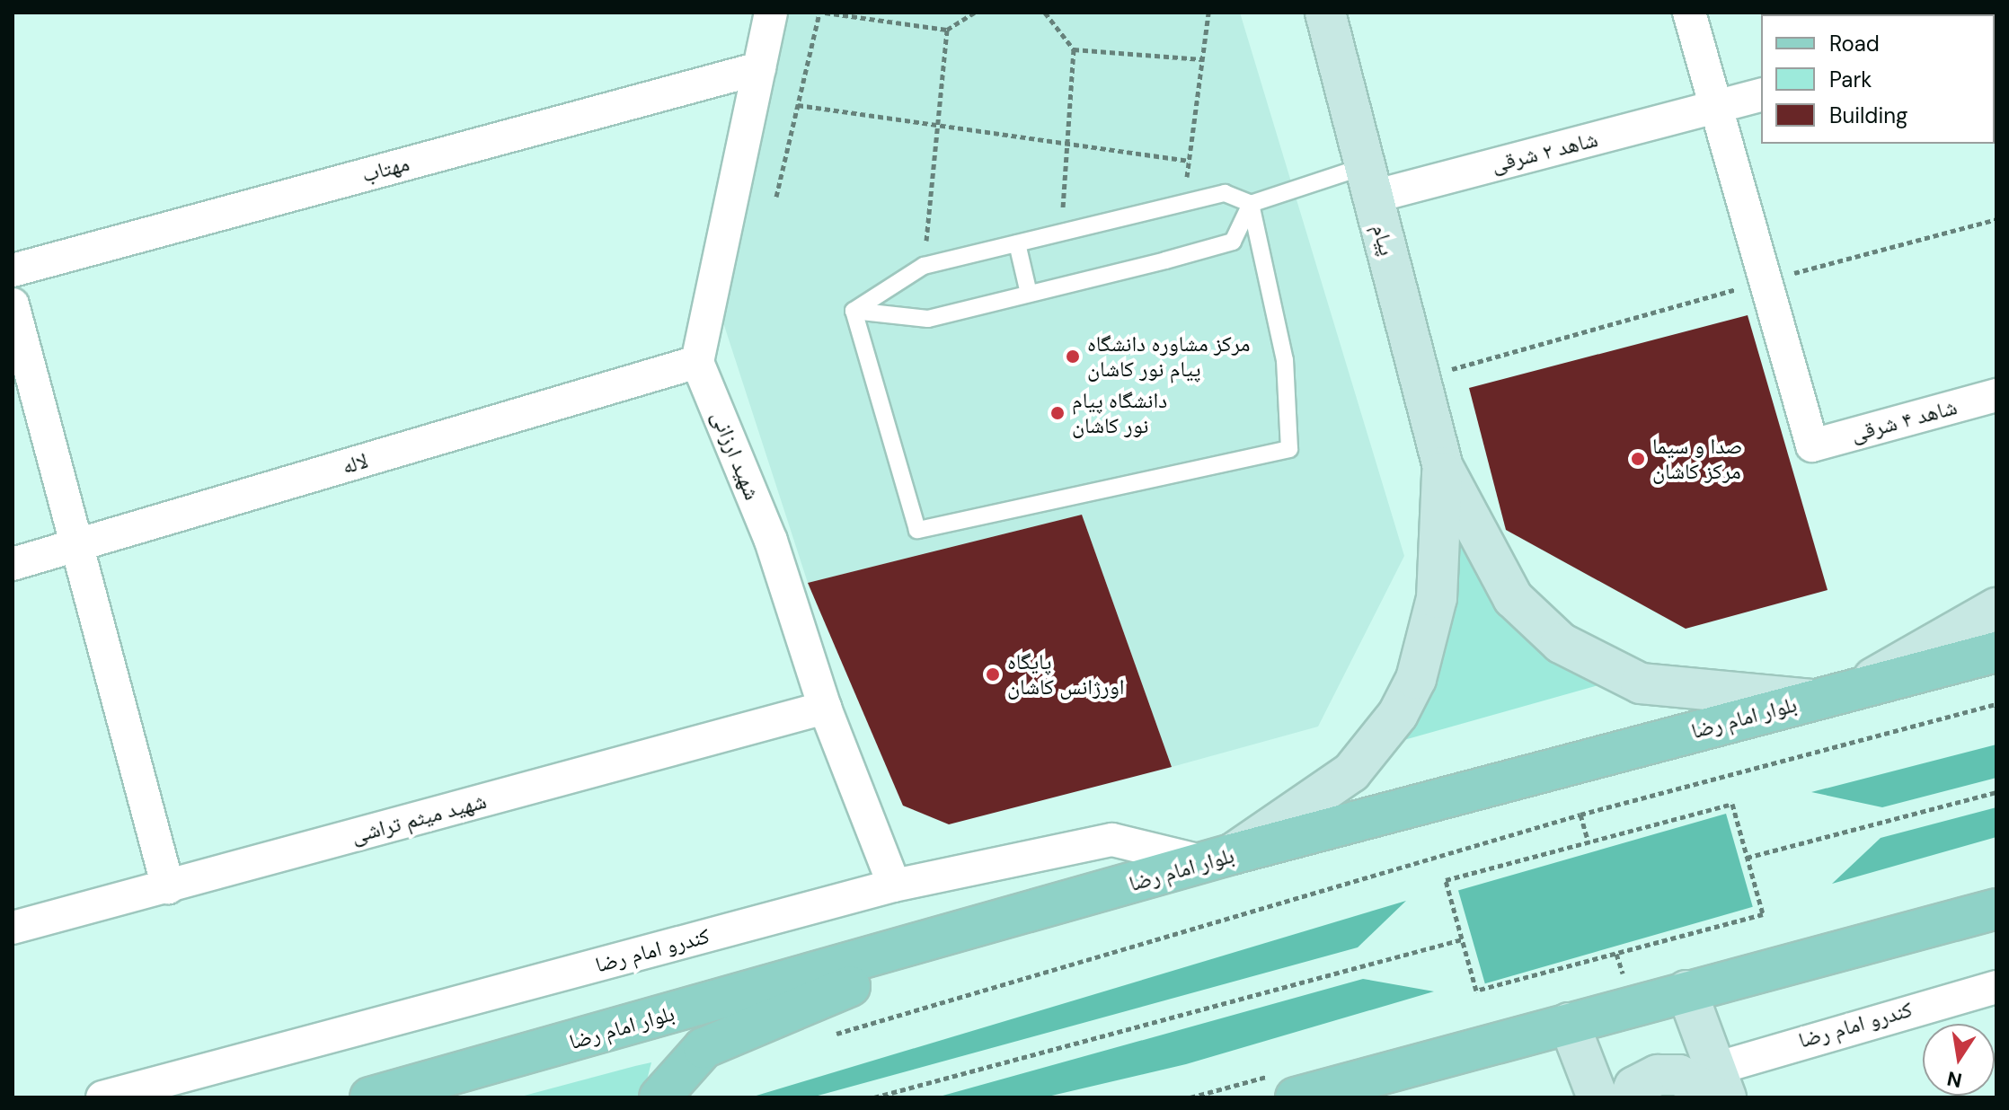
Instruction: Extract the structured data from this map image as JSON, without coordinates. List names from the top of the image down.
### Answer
{
  "streets": {
    "main road": ["پیام", "بلوار امام رضا"],
    "street": [
      "شاهد ۲ شرقی",
      "مهتاب",
      "شاهد ۴ شرقی",
      "شهید ارزانی",
      "لاله",
      "شهید میثم تراشی",
      "کندرو امام رضا"
    ]
  },
  "crossings": [
    ["شاهد ۲ شرقی", "پیام"],
    ["شهید ارزانی", "لاله"],
    ["شهید ارزانی", "شهید میثم تراشی"],
    ["شهید ارزانی", "کندرو امام رضا"],
    ["بلوار امام رضا", "کندرو امام رضا"]
  ],
  "places": [
    "مرکز مشاوره دانشگاه پیام نور کاشان",
    "دانشگاه پیام نور کاشان",
    "صدا و سیما مرکز کاشان",
    "پایگاه اورژانس کاشان"
  ],
  "legend": ["Road", "Park", "Building"],
  "north": "bottom"
}
